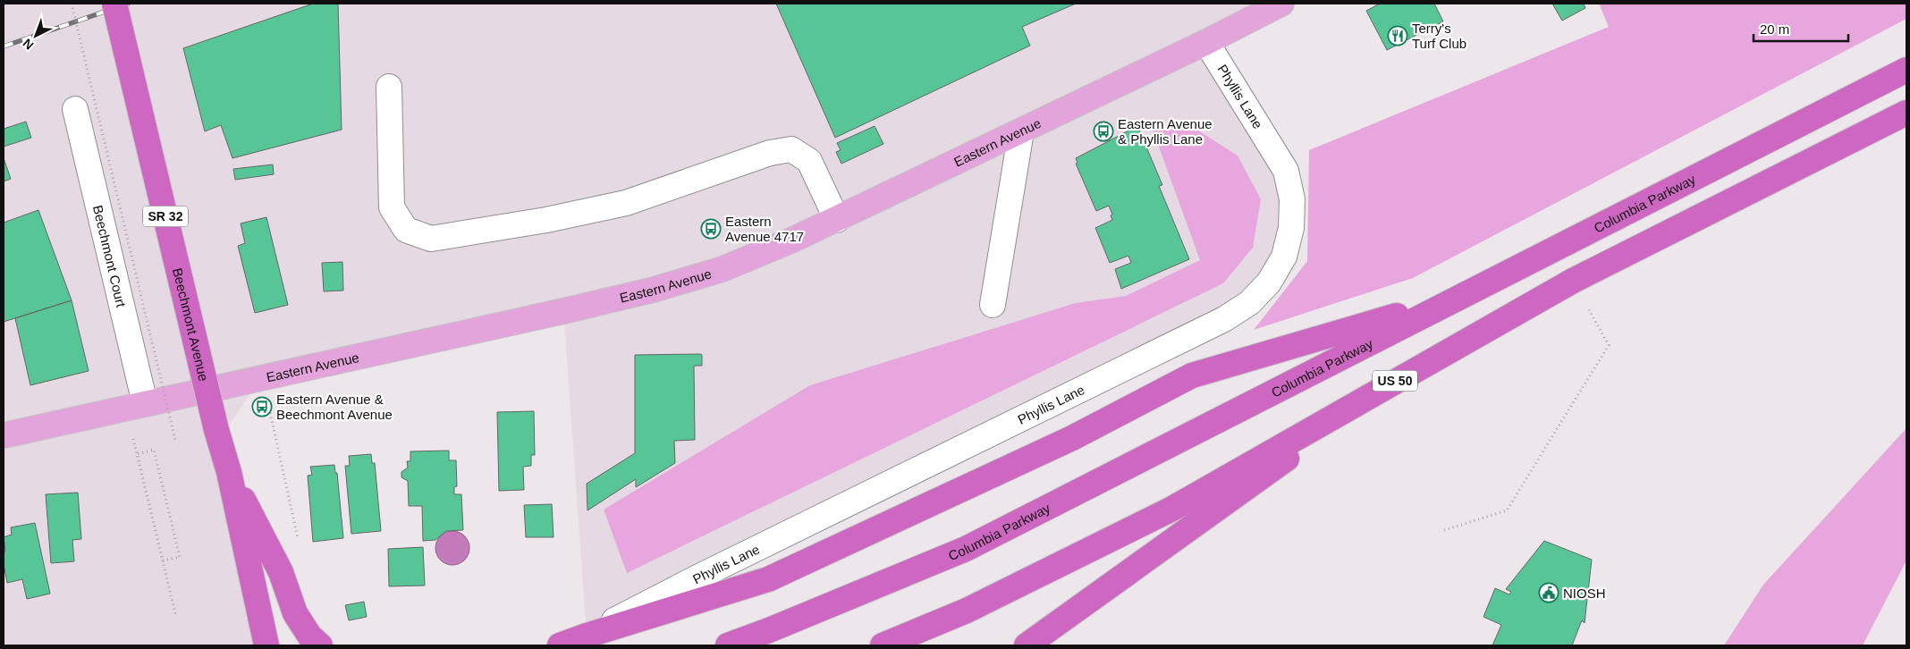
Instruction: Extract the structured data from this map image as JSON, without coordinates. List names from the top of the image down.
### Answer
{
  "streets": {
    "highway": [
      "Columbia Parkway",
      "SR 32",
      "Beechmont Avenue",
      "US 50"
    ],
    "main road": ["Eastern Avenue"],
    "street": ["Phyllis Lane", "Beechmont Court"]
  },
  "crossings": [
    ["Phyllis Lane", "Eastern Avenue"],
    ["Eastern Avenue", "Beechmont Court"]
  ],
  "places": {
    "restaurant": ["Terry's Turf Club"],
    "bus stop": ["Eastern Avenue & Phyllis Lane", "Eastern Avenue 4717", "Eastern Avenue & Beechmont Avenue"],
    "public building": ["NIOSH"]
  },
  "scale_bar": "20 m",
  "north": "bottom left"
}
